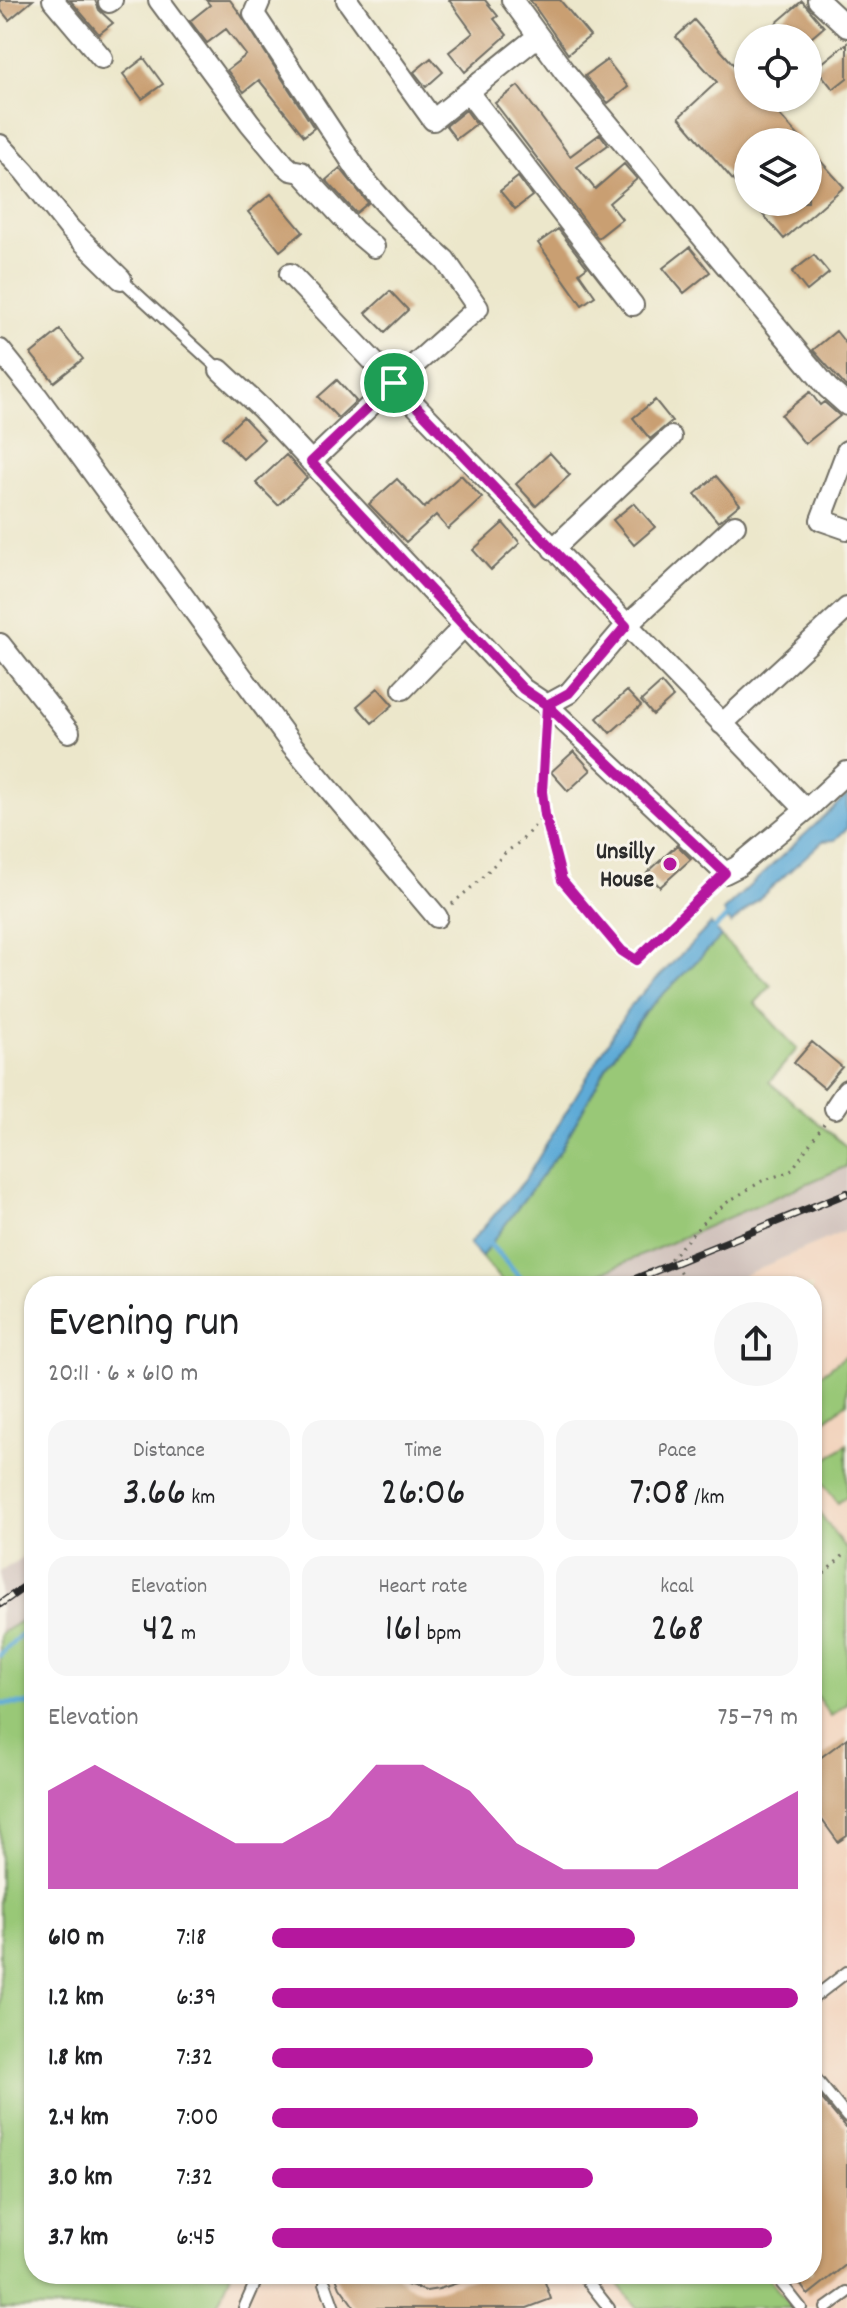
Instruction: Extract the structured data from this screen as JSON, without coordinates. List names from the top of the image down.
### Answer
{
  "places": ["Unsilly House"],
  "page": {
    "heading": ["Evening run", "20:11 · 6 × 610 m"],
    "stats": [
      ["Distance", "3.66 km"],
      ["Time", "26:06"],
      ["Pace", "7:08 /km"],
      ["Elevation", "42 m"],
      ["Heart rate", "161 bpm"],
      ["kcal", "268"]
    ],
    "chart": ["Elevation", "75–79 m"],
    "list": [
      {
        "name": "610 m",
        "note": "7:18"
      },
      {
        "name": "1.2 km",
        "note": "6:39"
      },
      {
        "name": "1.8 km",
        "note": "7:32"
      },
      {
        "name": "2.4 km",
        "note": "7:00"
      },
      {
        "name": "3.0 km",
        "note": "7:32"
      },
      {
        "name": "3.7 km",
        "note": "6:45"
      }
    ]
  }
}
